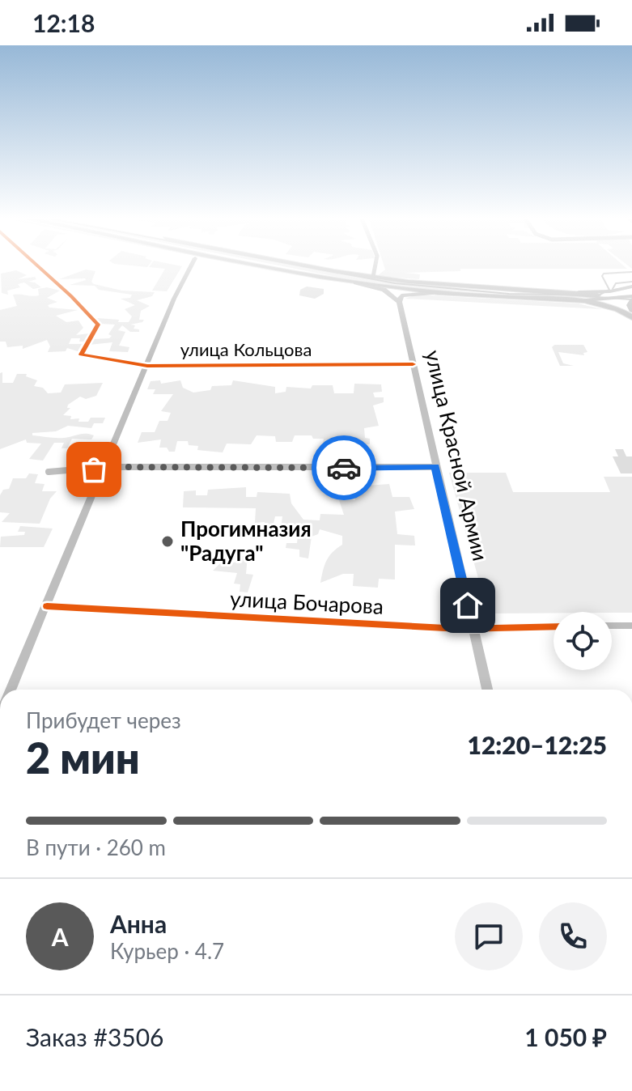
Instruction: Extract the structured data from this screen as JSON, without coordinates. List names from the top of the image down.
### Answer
{
  "streets": {
    "main road": ["улица Красной Армии"],
    "street": ["улица Кольцова", "улица Бочарова"]
  },
  "crossings": [
    ["улица Кольцова", "улица Красной Армии"],
    ["улица Красной Армии", "улица Бочарова"]
  ],
  "places": ["Прогимназия \"Радуга\""],
  "page": {
    "status": "12:18",
    "heading": ["2 мин", "Прибудет через", "12:20–12:25"],
    "panel": [
      "Анна",
      "Курьер · 4.7",
      "Заказ #3506",
      "1 050 ₽"
    ],
    "bar": "В пути · 260 m",
    "round": "А"
  }
}
